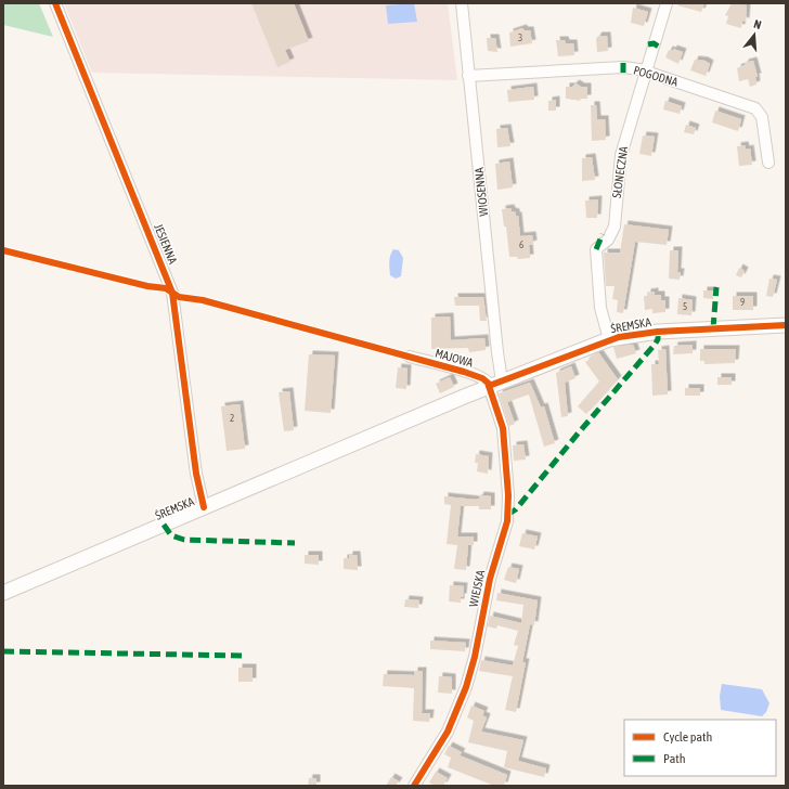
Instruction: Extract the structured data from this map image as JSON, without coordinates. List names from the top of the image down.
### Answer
{
  "streets": {
    "main road": ["ŚREMSKA"],
    "street": [
      "POGODNA",
      "SŁONECZNA",
      "WIOSENNA",
      "JESIENNA",
      "MAJOWA",
      "WIEJSKA"
    ]
  },
  "crossings": [
    ["POGODNA", "SŁONECZNA"],
    ["POGODNA", "WIOSENNA"],
    ["SŁONECZNA", "ŚREMSKA"],
    ["WIOSENNA", "ŚREMSKA"],
    ["WIOSENNA", "MAJOWA"],
    ["WIOSENNA", "WIEJSKA"],
    ["JESIENNA", "ŚREMSKA"],
    ["ŚREMSKA", "MAJOWA"],
    ["ŚREMSKA", "WIEJSKA"],
    ["MAJOWA", "WIEJSKA"]
  ],
  "house_numbers": [
    "3",
    "6",
    "9",
    "5",
    "2"
  ],
  "legend": ["Cycle path", "Path"],
  "north": "top"
}
